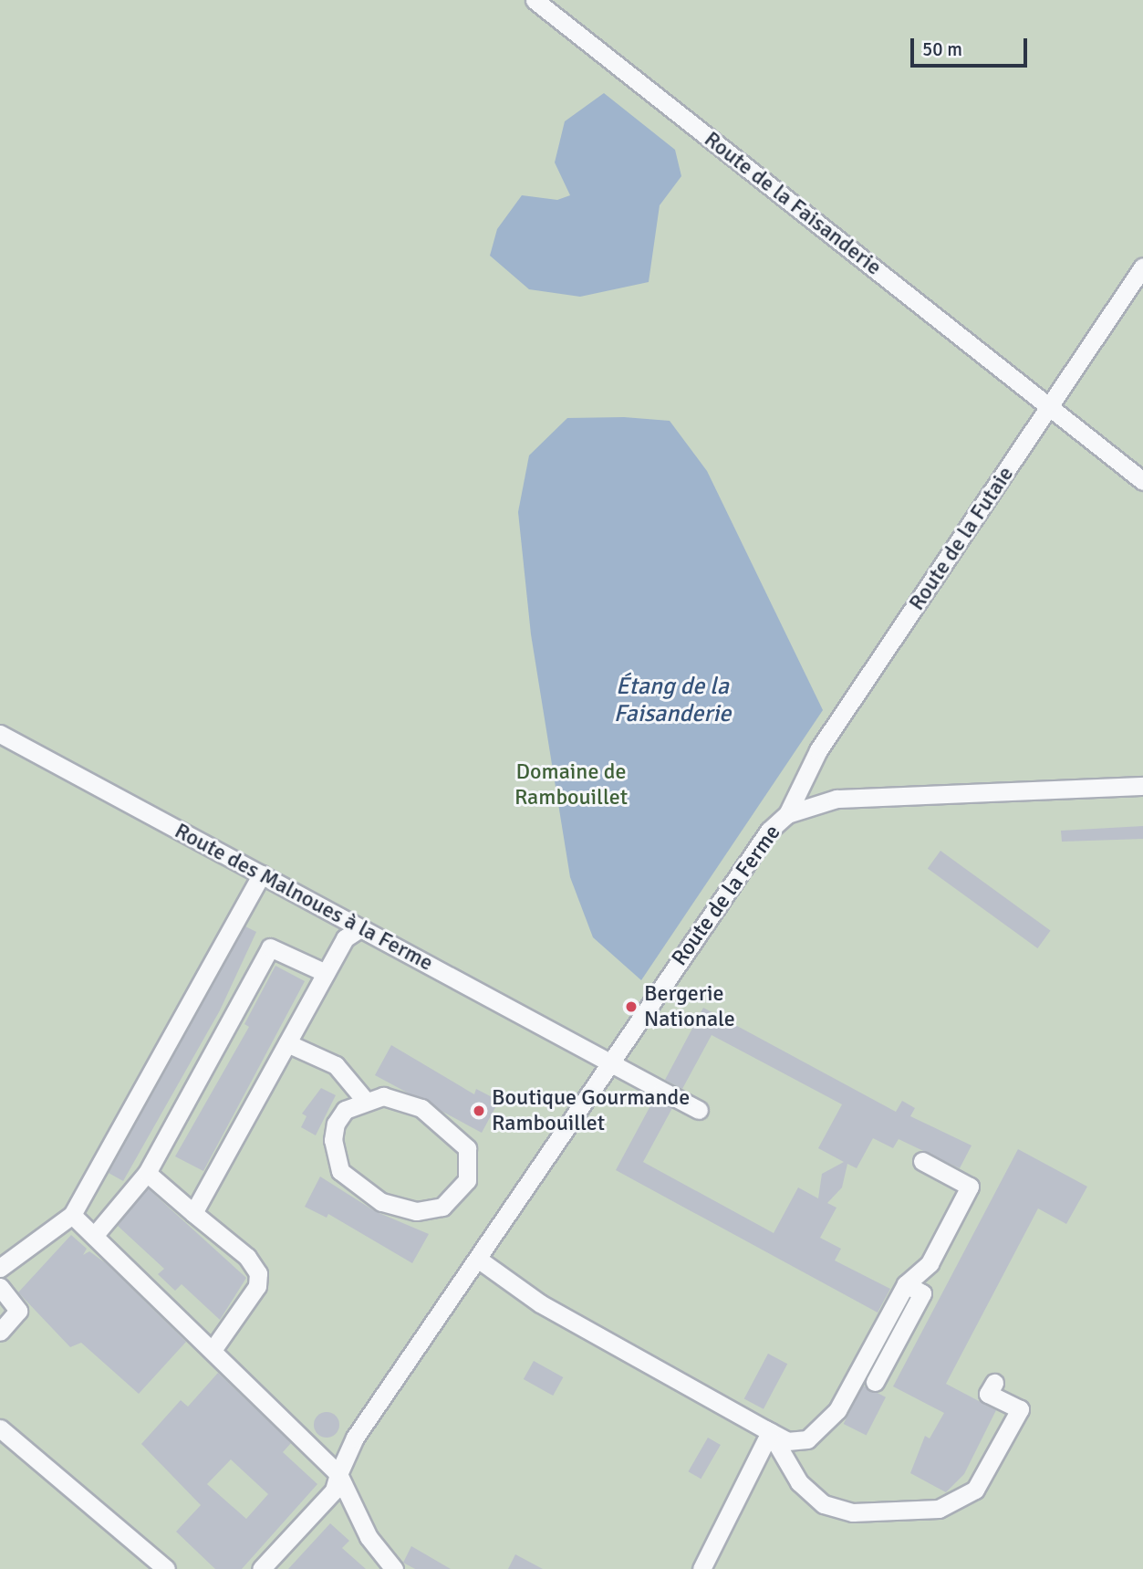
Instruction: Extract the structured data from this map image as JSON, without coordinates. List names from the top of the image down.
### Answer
{
  "streets": {
    "street": [
      "Route de la Faisanderie",
      "Route de la Futaie",
      "Route de la Ferme",
      "Route des Malnoues à la Ferme"
    ]
  },
  "crossings": [
    ["Route de la Faisanderie", "Route de la Futaie"],
    ["Route de la Futaie", "Route de la Ferme"],
    ["Route de la Ferme", "Route des Malnoues à la Ferme"]
  ],
  "water": ["Étang de la Faisanderie"],
  "parks": ["Domaine de Rambouillet"],
  "places": ["Bergerie Nationale", "Boutique Gourmande Rambouillet"],
  "scale_bar": "50 m"
}
